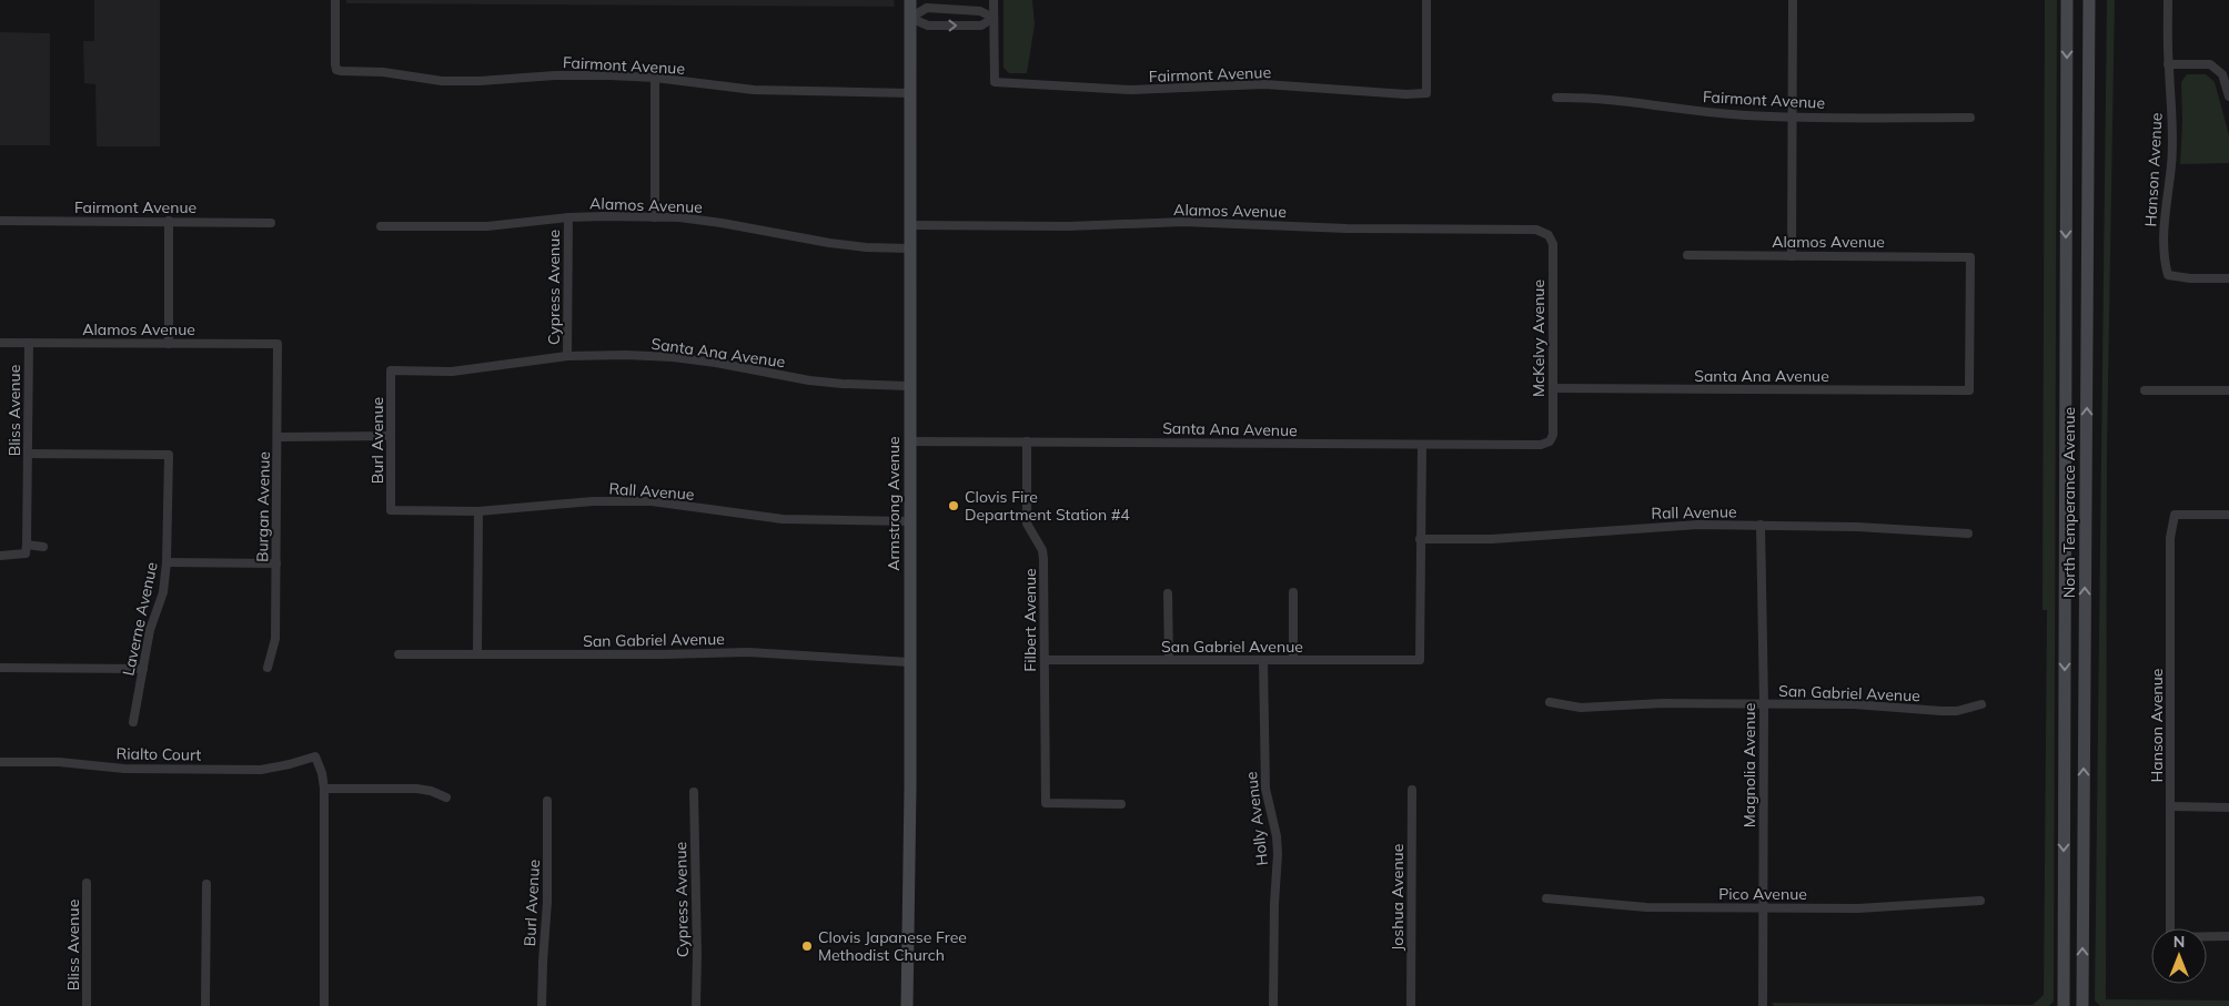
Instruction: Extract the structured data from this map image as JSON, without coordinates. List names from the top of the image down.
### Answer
{
  "streets": {
    "main road": ["North Temperance Avenue", "Armstrong Avenue"],
    "street": [
      "Fairmont Avenue",
      "Hanson Avenue",
      "Alamos Avenue",
      "Cypress Avenue",
      "McKelvy Avenue",
      "Santa Ana Avenue",
      "Bliss Avenue",
      "Burl Avenue",
      "Rall Avenue",
      "Burgan Avenue",
      "Laverne Avenue",
      "Filbert Avenue",
      "San Gabriel Avenue",
      "Rialto Court",
      "Magnolia Avenue",
      "Holly Avenue",
      "Pico Avenue",
      "Joshua Avenue"
    ]
  },
  "crossings": [
    ["Fairmont Avenue", "Armstrong Avenue"],
    ["Alamos Avenue", "Cypress Avenue"],
    ["Alamos Avenue", "McKelvy Avenue"],
    ["Alamos Avenue", "Santa Ana Avenue"],
    ["Alamos Avenue", "Bliss Avenue"],
    ["Alamos Avenue", "Armstrong Avenue"],
    ["Alamos Avenue", "Burgan Avenue"],
    ["Cypress Avenue", "Santa Ana Avenue"],
    ["McKelvy Avenue", "Santa Ana Avenue"],
    ["Santa Ana Avenue", "Burl Avenue"],
    ["Santa Ana Avenue", "Armstrong Avenue"],
    ["Santa Ana Avenue", "Filbert Avenue"],
    ["Bliss Avenue", "Laverne Avenue"],
    ["Burl Avenue", "Rall Avenue"],
    ["Rall Avenue", "Armstrong Avenue"],
    ["Rall Avenue", "San Gabriel Avenue"],
    ["Rall Avenue", "Magnolia Avenue"],
    ["Armstrong Avenue", "San Gabriel Avenue"],
    ["Filbert Avenue", "San Gabriel Avenue"],
    ["San Gabriel Avenue", "Magnolia Avenue"],
    ["San Gabriel Avenue", "Holly Avenue"],
    ["Magnolia Avenue", "Pico Avenue"]
  ],
  "places": ["Clovis Fire Department Station #4", "Clovis Japanese Free Methodist Church"],
  "north": "top"
}
